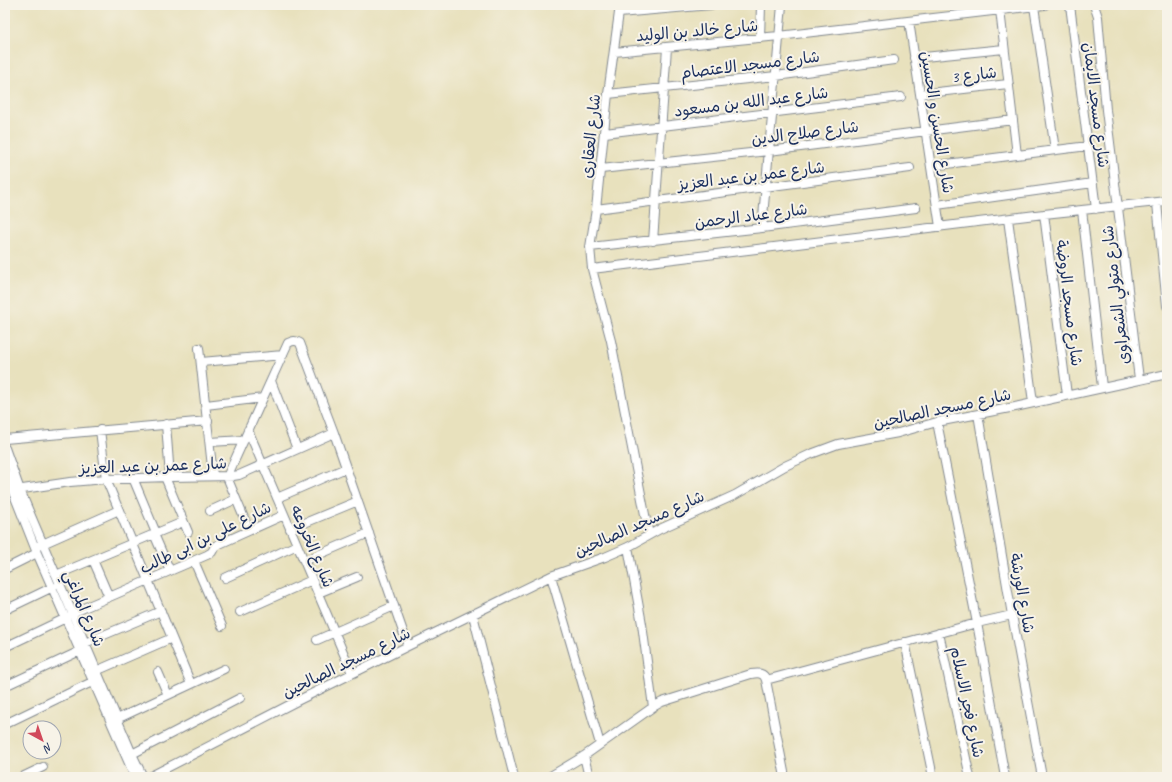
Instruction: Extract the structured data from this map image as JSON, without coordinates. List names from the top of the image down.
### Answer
{
  "streets": {
    "street": [
      "شارع خالد بن الوليد",
      "شارع مسجد الاعتصام",
      "شارع 3",
      "شارع عبد الله بن مسعود",
      "شارع مسجد الايمان",
      "شارع الحسن و الحسين",
      "شارع صلاح الدين",
      "شارع العقارى",
      "شارع عمر بن عبد العزيز",
      "شارع عباد الرحمن",
      "شارع متولي الشعراوى",
      "شارع مسجد الروضة",
      "شارع مسجد الصالحين",
      "شارع على بن ابى طالب",
      "شارع الخروعه",
      "شارع الورشة",
      "شارع المراغي",
      "شارع فجر الاسلام"
    ]
  },
  "crossings": [
    ["شارع خالد بن الوليد", "شارع الحسن و الحسين"],
    ["شارع خالد بن الوليد", "شارع العقارى"],
    ["شارع مسجد الاعتصام", "شارع العقارى"],
    ["شارع 3", "شارع الحسن و الحسين"],
    ["شارع عبد الله بن مسعود", "شارع العقارى"],
    ["شارع الحسن و الحسين", "شارع صلاح الدين"],
    ["شارع صلاح الدين", "شارع العقارى"],
    ["شارع العقارى", "شارع عمر بن عبد العزيز"],
    ["شارع العقارى", "شارع عباد الرحمن"],
    ["شارع العقارى", "شارع مسجد الصالحين"],
    ["شارع عمر بن عبد العزيز", "شارع الخروعه"],
    ["شارع عمر بن عبد العزيز", "شارع المراغي"],
    ["شارع متولي الشعراوى", "شارع مسجد الصالحين"],
    ["شارع مسجد الروضة", "شارع مسجد الصالحين"],
    ["شارع مسجد الصالحين", "شارع الخروعه"],
    ["شارع مسجد الصالحين", "شارع الورشة"],
    ["شارع على بن ابى طالب", "شارع الخروعه"],
    ["شارع على بن ابى طالب", "شارع المراغي"]
  ],
  "north": "bottom right"
}
